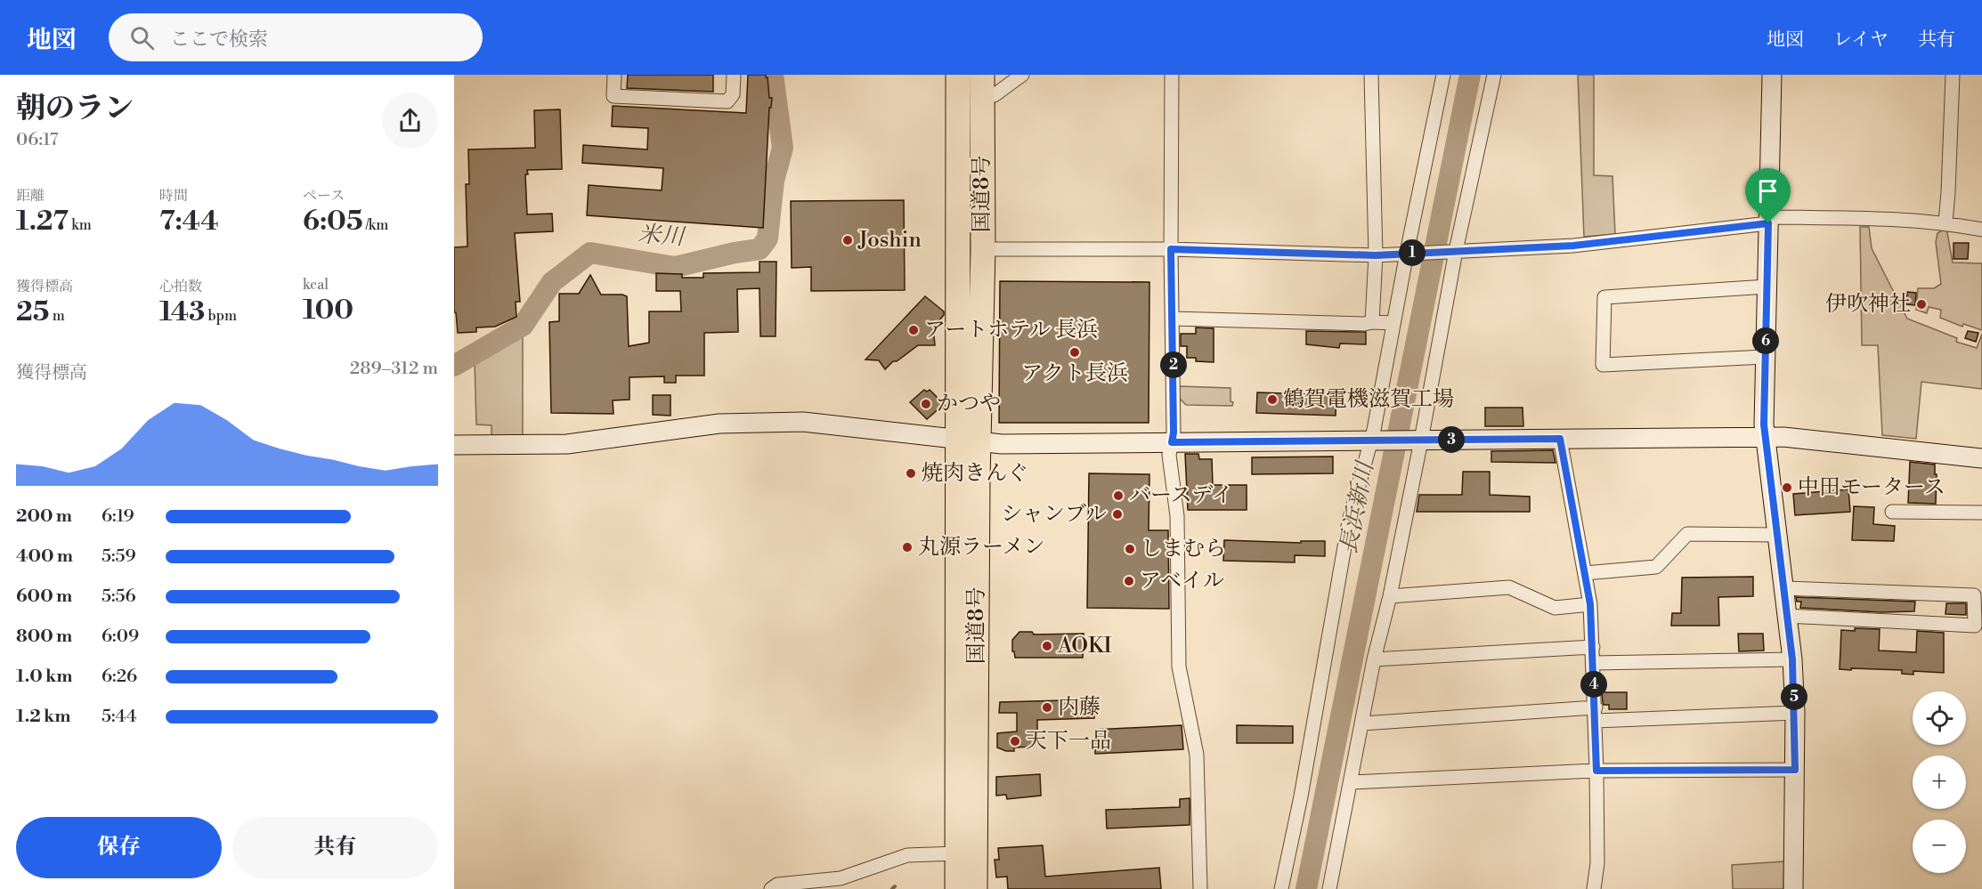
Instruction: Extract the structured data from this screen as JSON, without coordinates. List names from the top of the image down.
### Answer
{
  "streets": {
    "highway": ["国道8号"]
  },
  "water": ["米川", "長浜新川"],
  "places": [
    "Joshin",
    "伊吹神社",
    "アートホテル 長浜",
    "アクト長浜",
    "鶴賀電機滋賀工場",
    "かつや",
    "焼肉きんぐ",
    "中田モータース",
    "バースデイ",
    "シャンブル",
    "丸源ラーメン",
    "しまむら",
    "アベイル",
    "AOKI",
    "内藤",
    "天下一品"
  ],
  "page": {
    "header": "地図",
    "search": "ここで検索",
    "nav": ["地図", "レイヤ", "共有"],
    "heading": ["朝のラン", "06:17"],
    "stats": [
      ["距離", "1.27 km"],
      ["時間", "7:44"],
      ["ペース", "6:05 /km"],
      ["獲得標高", "25 m"],
      ["心拍数", "143 bpm"],
      ["kcal", "100"]
    ],
    "pins": [
      "1",
      "6",
      "2",
      "3",
      "4",
      "5"
    ],
    "chart": ["獲得標高", "289–312 m"],
    "list": [
      {
        "name": "200 m",
        "note": "6:19"
      },
      {
        "name": "400 m",
        "note": "5:59"
      },
      {
        "name": "600 m",
        "note": "5:56"
      },
      {
        "name": "800 m",
        "note": "6:09"
      },
      {
        "name": "1.0 km",
        "note": "6:26"
      },
      {
        "name": "1.2 km",
        "note": "5:44"
      }
    ],
    "map_buttons": ["+", "−"],
    "buttons": ["保存", "共有"]
  }
}
